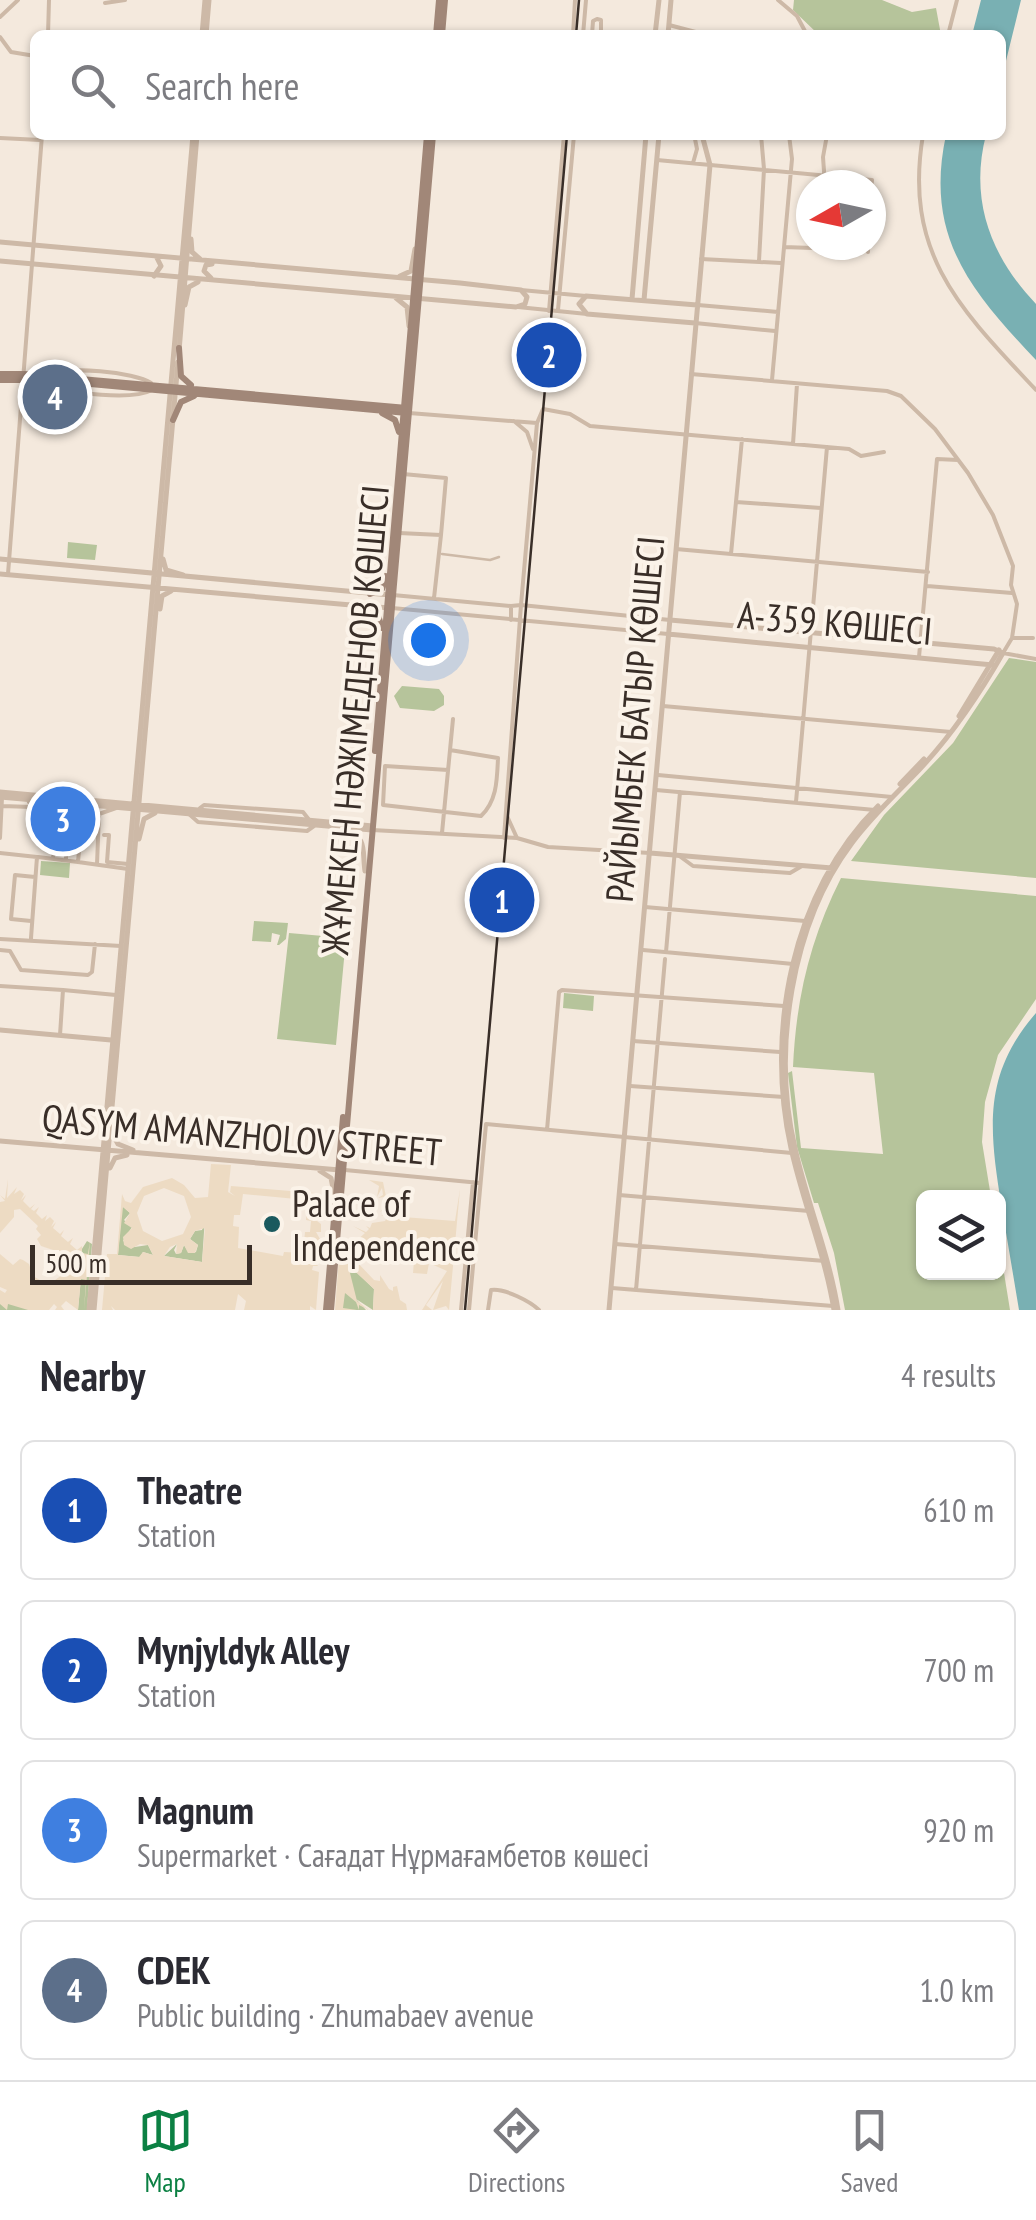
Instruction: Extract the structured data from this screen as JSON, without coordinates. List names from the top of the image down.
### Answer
{
  "streets": {
    "main road": ["ЖҰМЕКЕН НӘЖІМЕДЕНОВ КӨШЕСІ"],
    "street": ["А-359 КӨШЕСІ", "РАЙЫМБЕК БАТЫР КӨШЕСІ", "QASYM AMANZHOLOV STREET"]
  },
  "crossings": [
    ["А-359 КӨШЕСІ", "РАЙЫМБЕК БАТЫР КӨШЕСІ"],
    ["ЖҰМЕКЕН НӘЖІМЕДЕНОВ КӨШЕСІ", "QASYM AMANZHOLOV STREET"]
  ],
  "places": ["Palace of Independence"],
  "scale_bar": "500 m",
  "north": "left",
  "page": {
    "search": "Search here",
    "pins": [
      "2",
      "4",
      "3",
      "1"
    ],
    "scale": "500 m",
    "heading": ["Nearby", "4 results"],
    "list": [
      {
        "mark": "1",
        "name": "Theatre",
        "note": "Station",
        "value": "610 m"
      },
      {
        "mark": "2",
        "name": "Mynjyldyk Alley",
        "note": "Station",
        "value": "700 m"
      },
      {
        "mark": "3",
        "name": "Magnum",
        "note": "Supermarket · Сағадат Нұрмағамбетов көшесі",
        "value": "920 m"
      },
      {
        "mark": "4",
        "name": "CDEK",
        "note": "Public building · Zhumabaev avenue",
        "value": "1.0 km"
      }
    ],
    "nav": ["Map", "Directions", "Saved"]
  }
}
